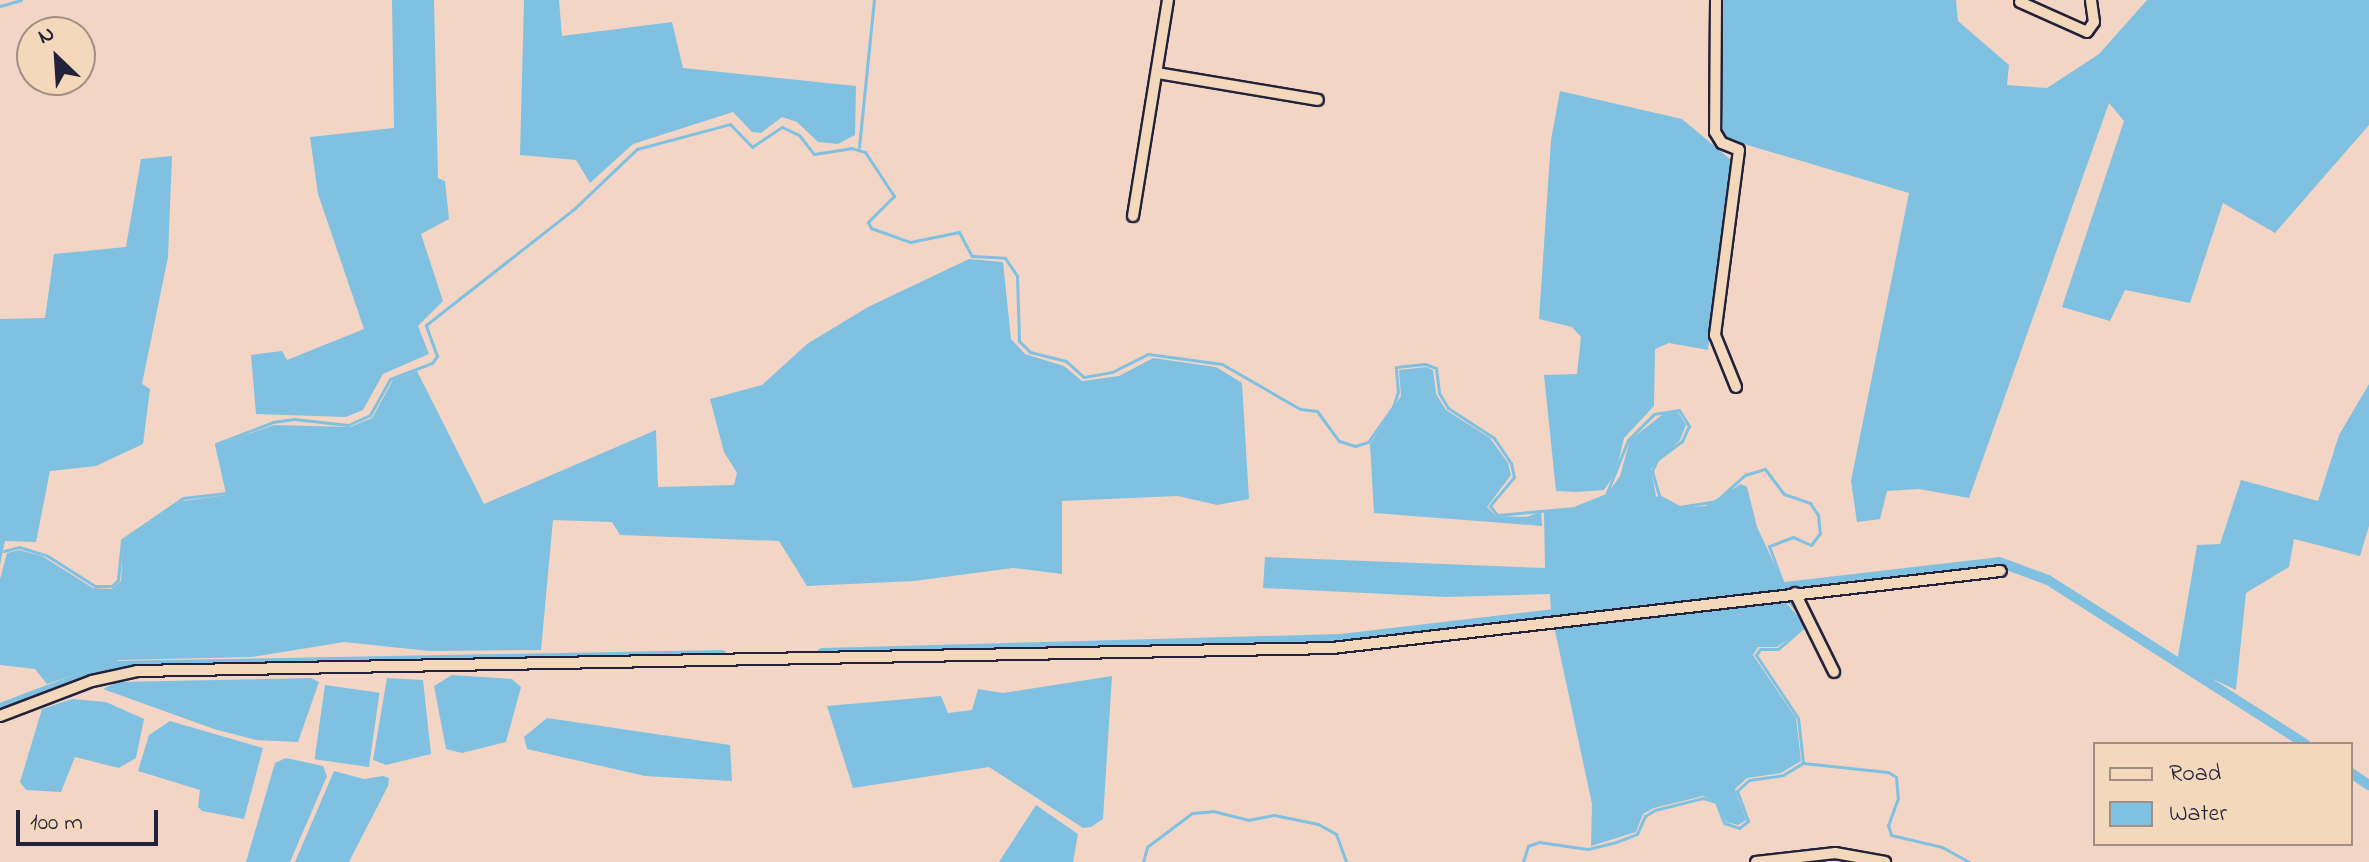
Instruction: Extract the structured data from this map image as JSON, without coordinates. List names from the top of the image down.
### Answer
{
  "legend": ["Road", "Water"],
  "scale_bar": "100 m",
  "north": "top left"
}
